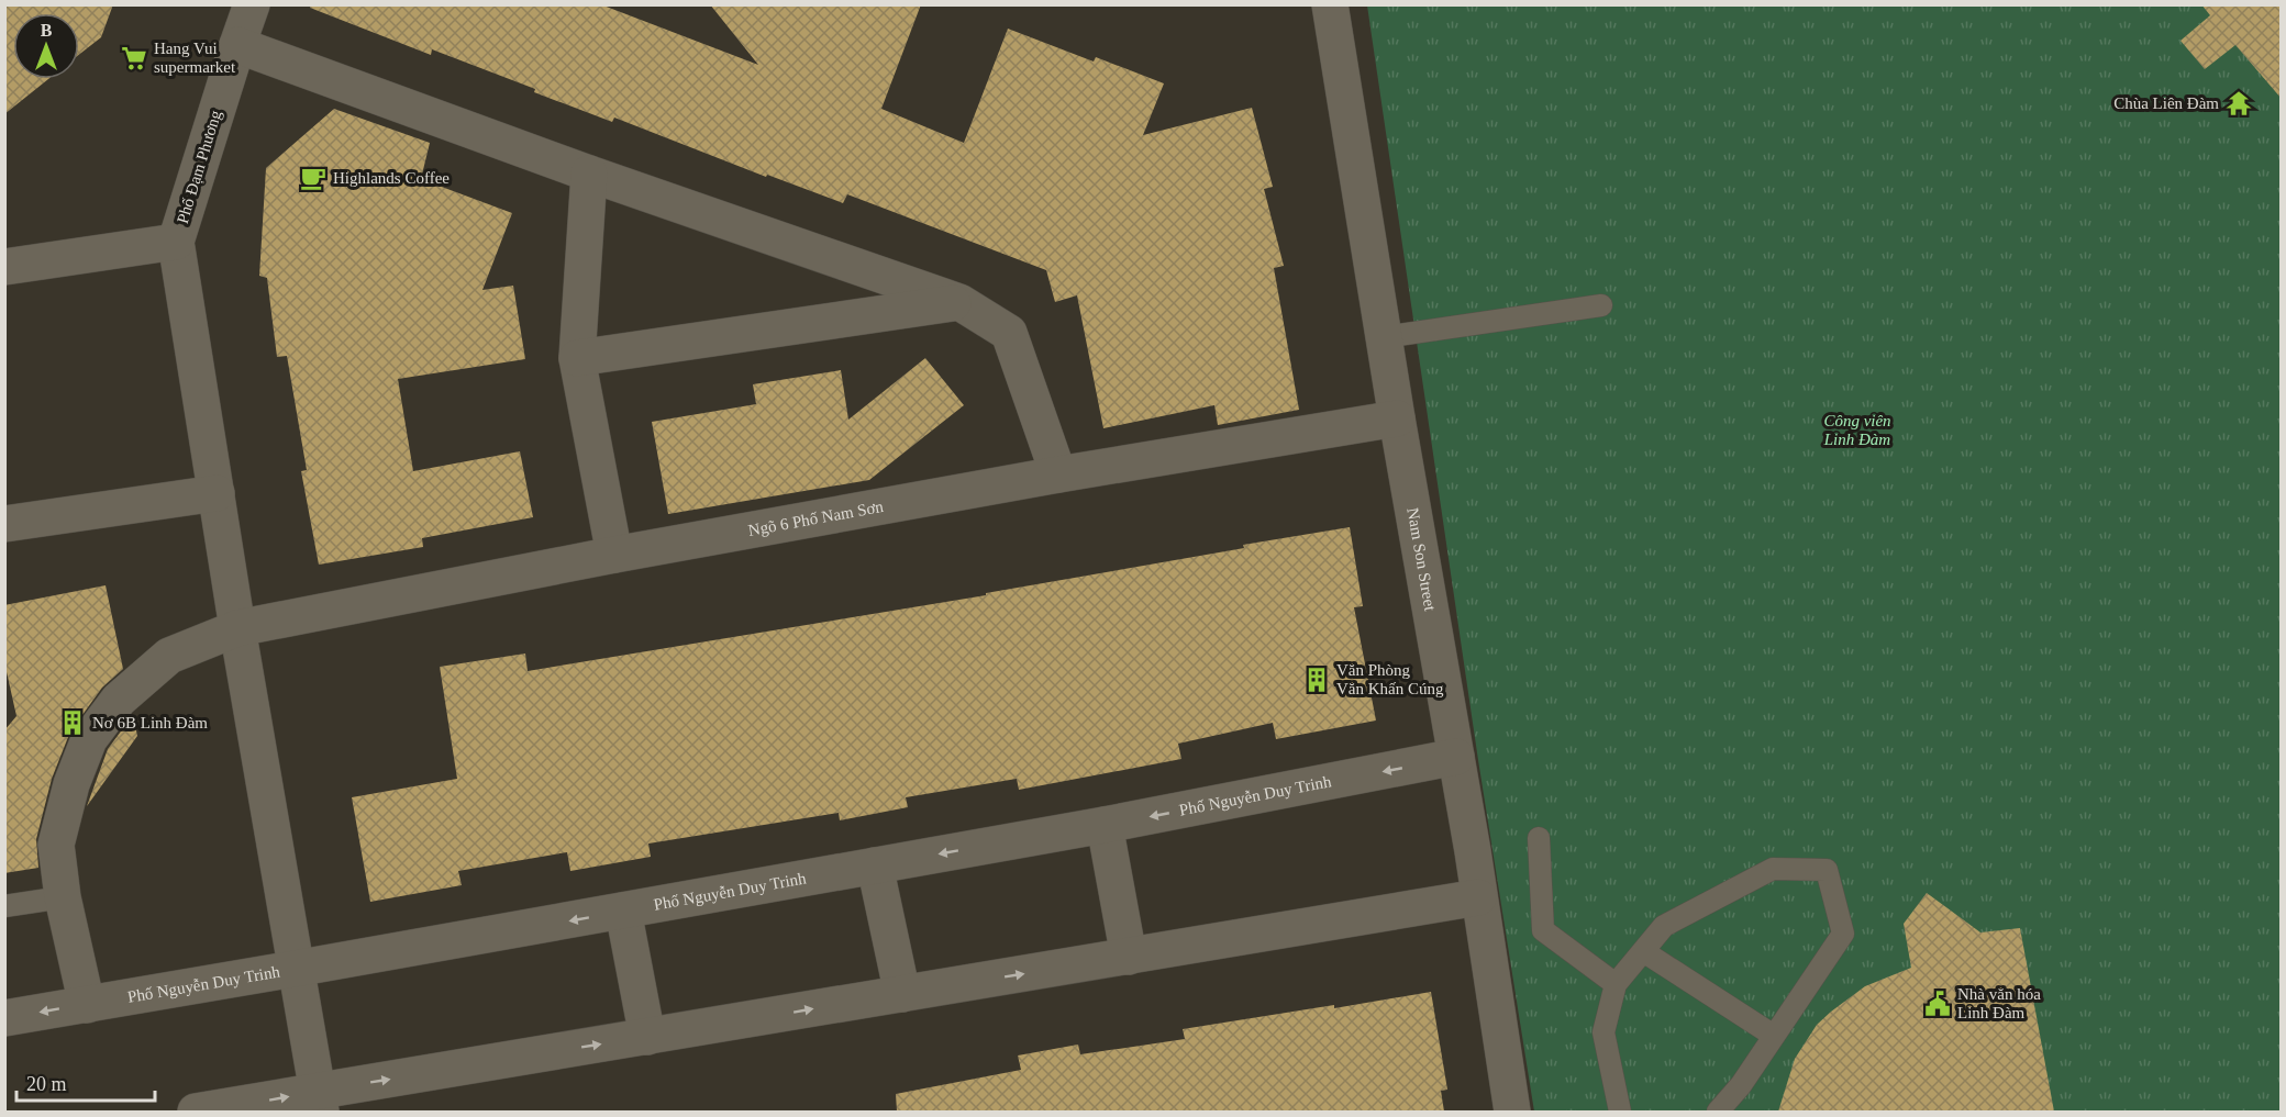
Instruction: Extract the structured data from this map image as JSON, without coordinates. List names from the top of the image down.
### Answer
{
  "streets": {
    "street": [
      "Phố Đạm Phương",
      "Ngõ 6 Phố Nam Sơn",
      "Nam Son Street",
      "Phố Nguyễn Duy Trinh"
    ]
  },
  "crossings": [
    ["Ngõ 6 Phố Nam Sơn", "Nam Son Street"],
    ["Ngõ 6 Phố Nam Sơn", "Phố Nguyễn Duy Trinh"],
    ["Nam Son Street", "Phố Nguyễn Duy Trinh"]
  ],
  "parks": ["Công viên Linh Đàm"],
  "places": {
    "supermarket": ["Hang Vui supermarket"],
    "temple": ["Chùa Liên Đàm"],
    "cafe": ["Highlands Coffee"],
    "building": ["Văn Phòng Văn Khấn Cúng", "Nơ 6B Linh Đàm"],
    "public building": ["Nhà văn hóa Linh Đàm"]
  },
  "scale_bar": "20 m",
  "north": "top"
}
